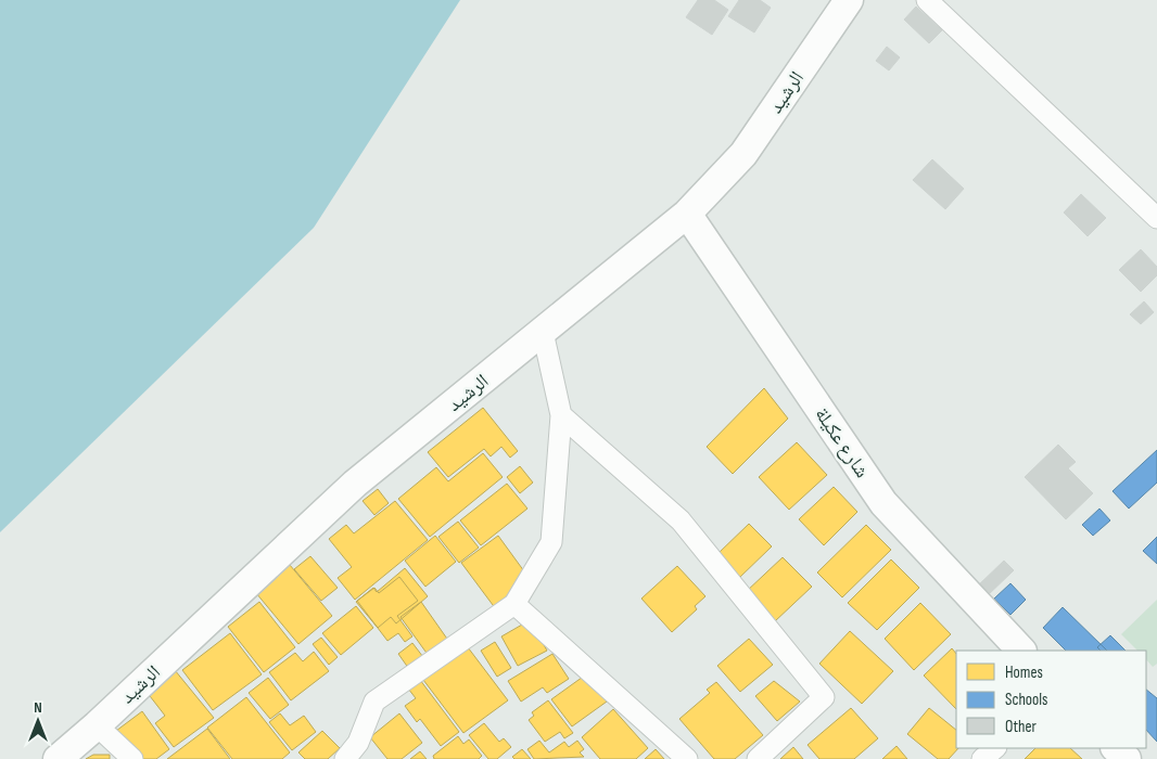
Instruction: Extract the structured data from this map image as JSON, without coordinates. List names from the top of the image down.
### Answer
{
  "streets": {
    "main road": ["الرشيد", "شارع عكيلة"]
  },
  "crossings": [
    ["الرشيد", "شارع عكيلة"]
  ],
  "legend": ["Homes", "Schools", "Other"],
  "north": "top"
}
